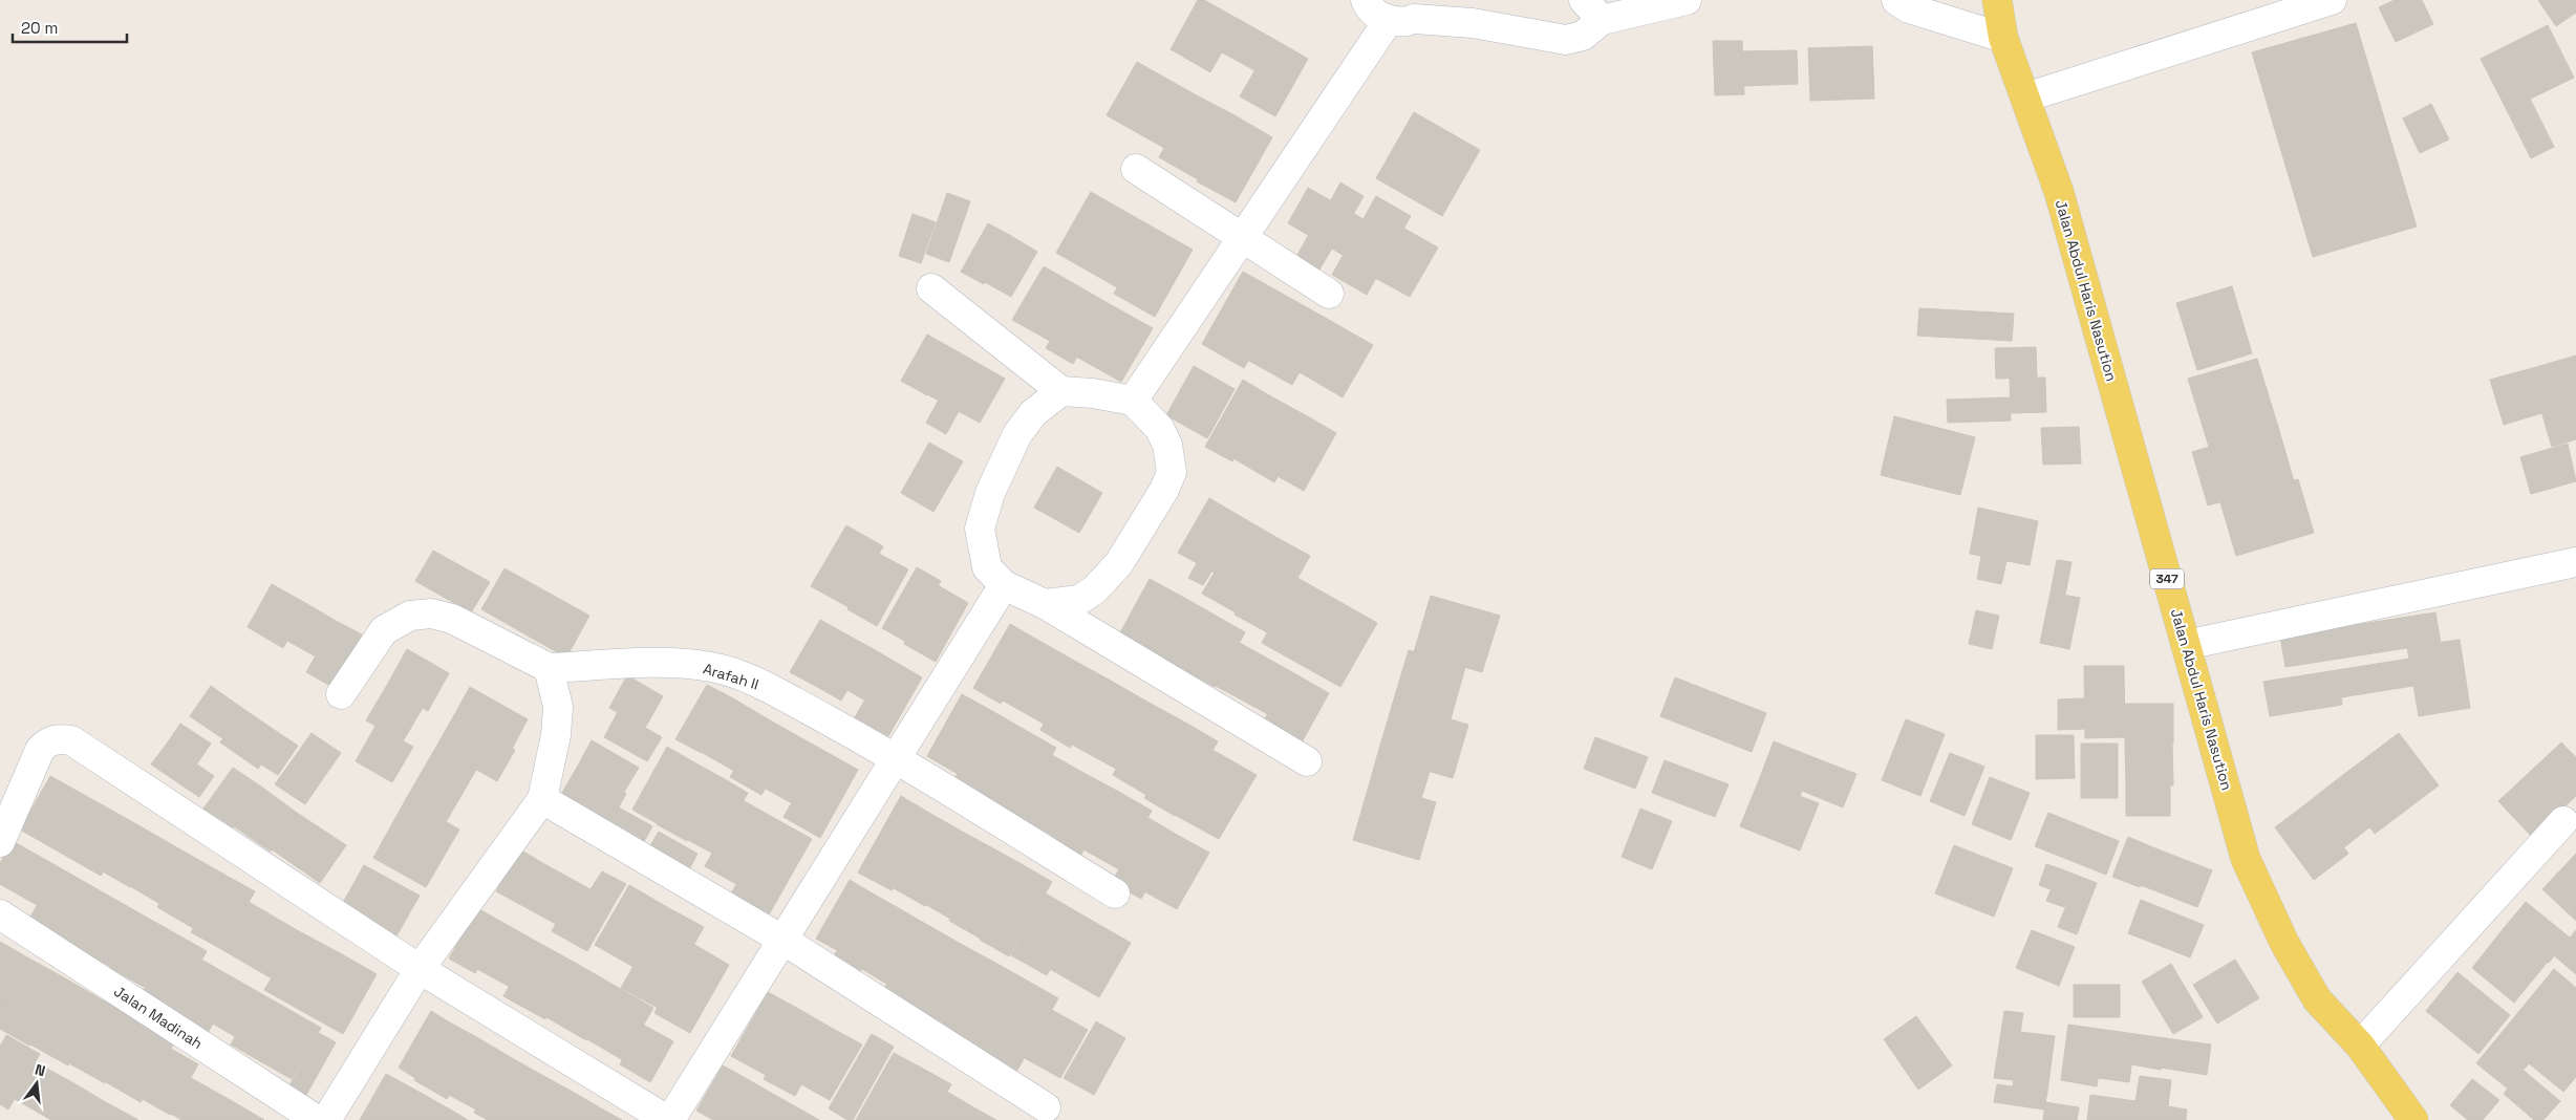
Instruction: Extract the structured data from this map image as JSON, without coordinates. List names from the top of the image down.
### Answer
{
  "streets": {
    "main road": ["Jalan Abdul Haris Nasution", "347"],
    "street": ["Arafah II", "Jalan Madinah"]
  },
  "scale_bar": "20 m",
  "north": "top"
}
